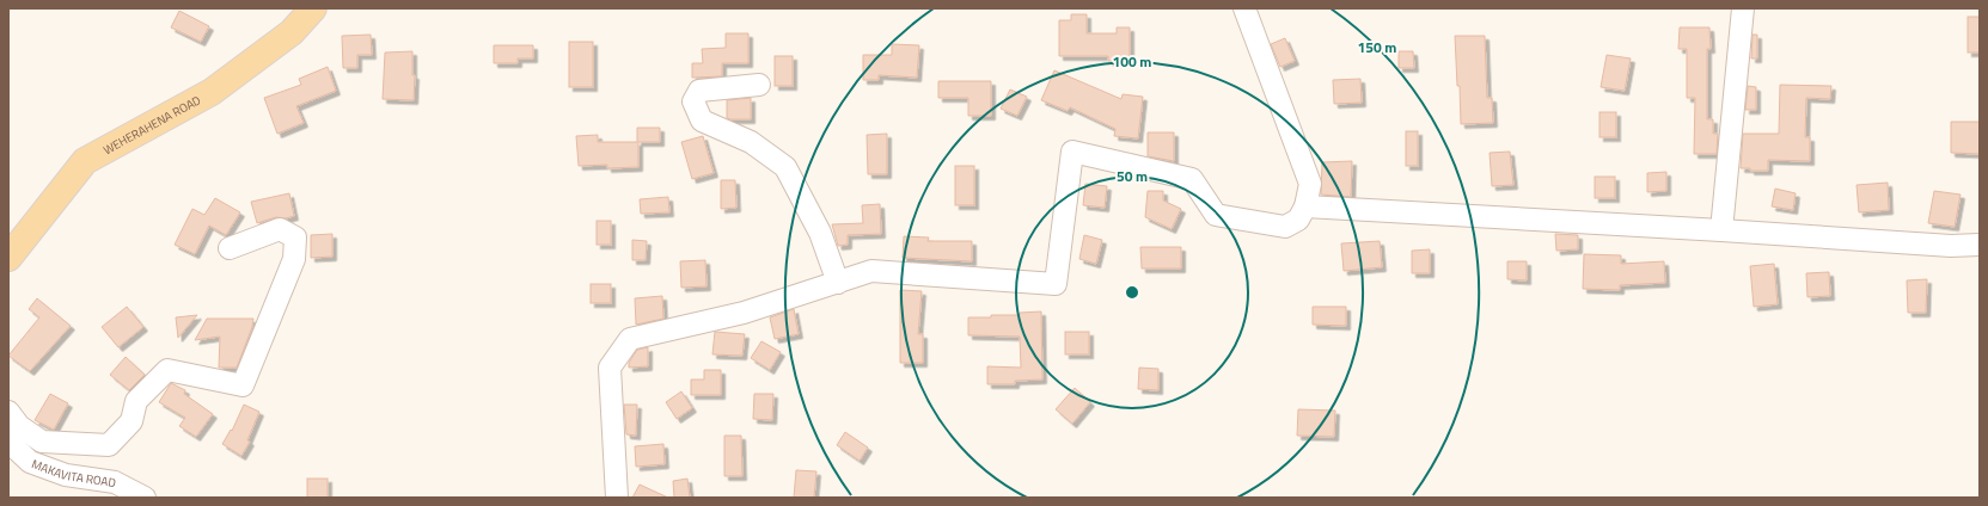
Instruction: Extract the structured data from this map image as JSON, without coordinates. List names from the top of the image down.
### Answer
{
  "streets": {
    "main road": ["WEHERAHENA ROAD"],
    "street": ["MAKAVITA ROAD"]
  },
  "rings": ["150 m", "100 m", "50 m"]
}
